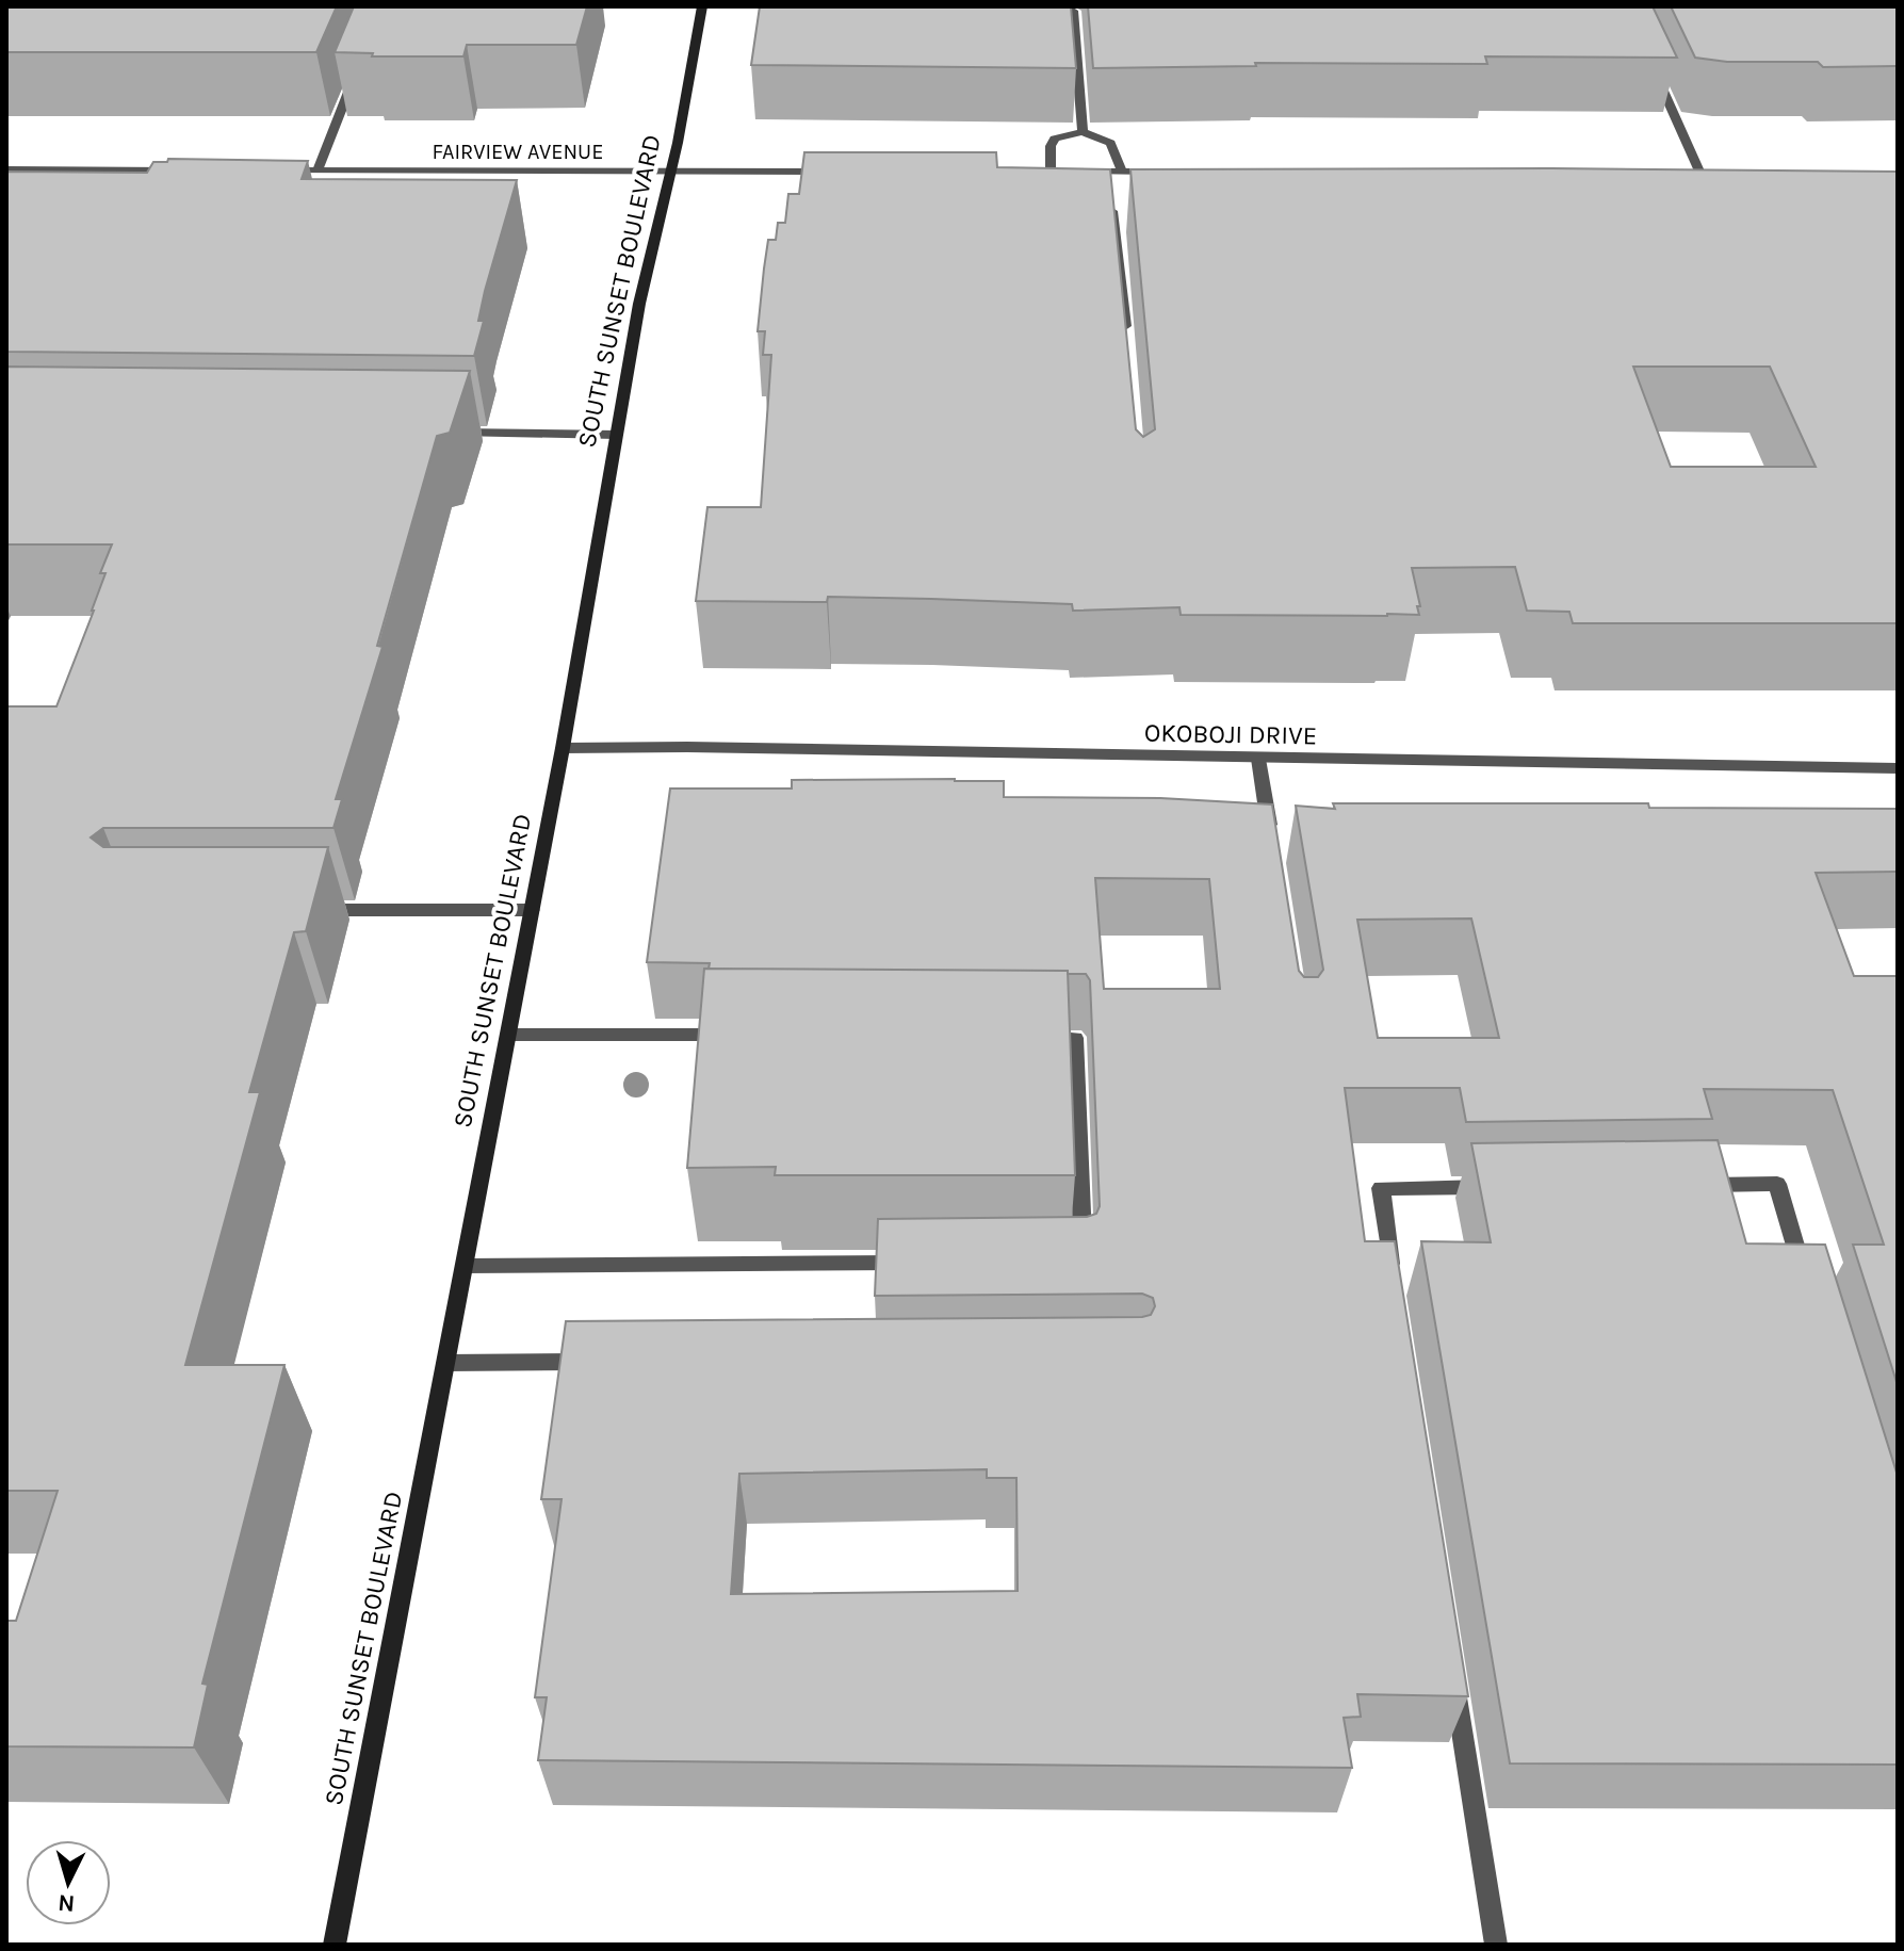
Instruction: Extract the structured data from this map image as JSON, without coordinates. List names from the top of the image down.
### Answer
{
  "streets": {
    "main road": ["SOUTH SUNSET BOULEVARD"],
    "street": ["FAIRVIEW AVENUE", "OKOBOJI DRIVE"]
  },
  "crossings": [
    ["FAIRVIEW AVENUE", "SOUTH SUNSET BOULEVARD"],
    ["SOUTH SUNSET BOULEVARD", "OKOBOJI DRIVE"]
  ],
  "north": "bottom"
}
